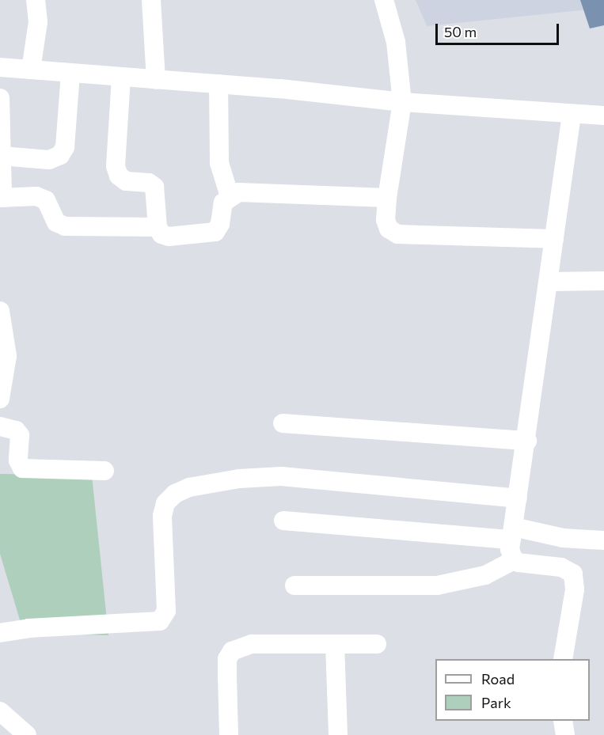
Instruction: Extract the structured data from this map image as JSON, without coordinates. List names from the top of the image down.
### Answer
{
  "legend": ["Road", "Park"],
  "scale_bar": "50 m"
}
